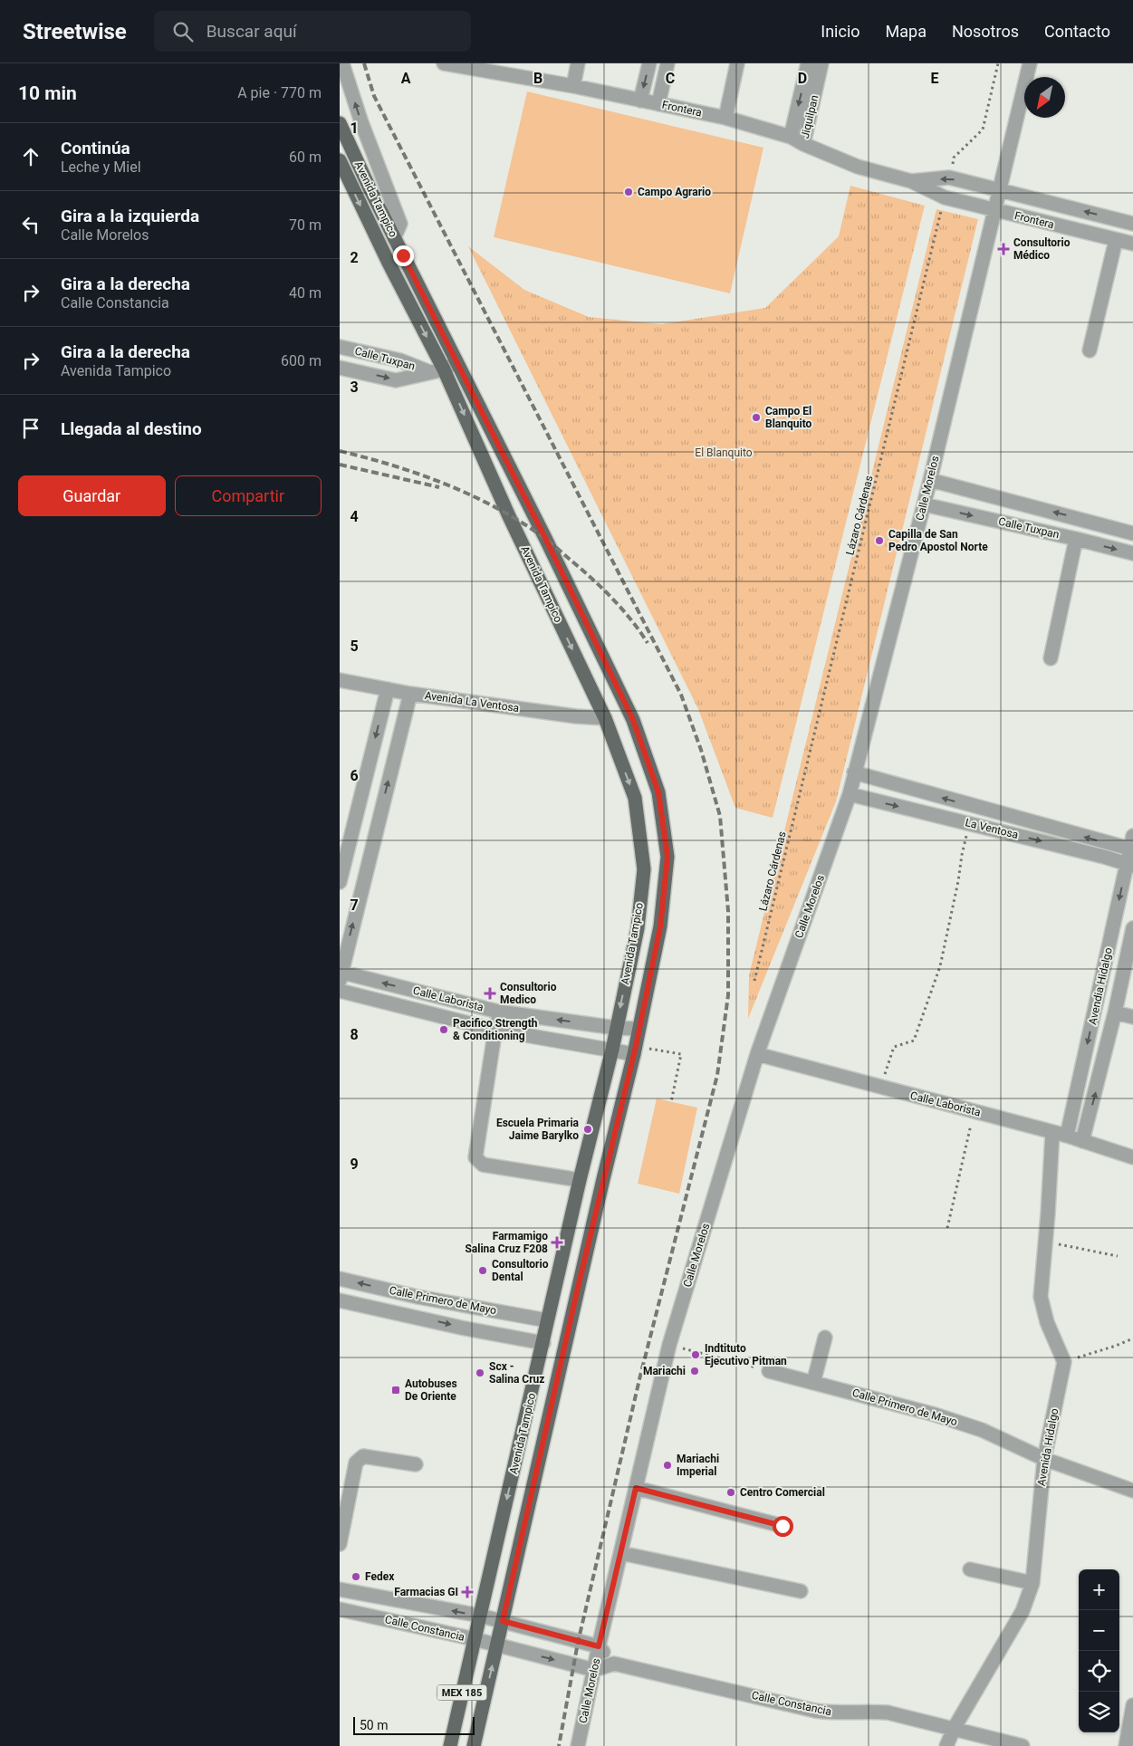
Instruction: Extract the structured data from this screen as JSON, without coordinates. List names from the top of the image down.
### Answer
{
  "streets": {
    "main road": ["Avenida Tampico", "MEX 185"],
    "street": [
      "Frontera",
      "Jiquilpan",
      "Calle Tuxpan",
      "Calle Morelos",
      "Avenida La Ventosa",
      "La Ventosa",
      "Avendia Hidalgo",
      "Calle Laborista",
      "Calle Primero de Mayo",
      "Avenida Hidalgo",
      "Calle Constancia"
    ],
    "path": ["Lázaro Cárdenas"]
  },
  "crossings": [
    ["Frontera", "Jiquilpan"],
    ["Frontera", "Calle Morelos"],
    ["Frontera", "Lázaro Cárdenas"],
    ["Avenida Tampico", "Calle Tuxpan"],
    ["Avenida Tampico", "Avenida La Ventosa"],
    ["Avenida Tampico", "Calle Laborista"],
    ["Avenida Tampico", "Calle Primero de Mayo"],
    ["Avenida Tampico", "Calle Constancia"],
    ["Calle Tuxpan", "Calle Morelos"],
    ["Calle Morelos", "La Ventosa"],
    ["Calle Morelos", "Calle Laborista"],
    ["Calle Morelos", "Calle Constancia"],
    ["La Ventosa", "Avendia Hidalgo"],
    ["Avendia Hidalgo", "Calle Laborista"],
    ["Calle Primero de Mayo", "Avenida Hidalgo"],
    ["Avenida Hidalgo", "Calle Constancia"]
  ],
  "parks": ["El Blanquito"],
  "places": {
    "other": [
      "Campo Agrario",
      "Campo El Blanquito",
      "Capilla de San Pedro Apostol Norte",
      "Pacifico Strength & Conditioning",
      "Escuela Primaria Jaime Barylko",
      "Consultorio Dental",
      "Indtituto Ejecutivo Pitman",
      "Mariachi",
      "Scx - Salina Cruz",
      "Mariachi Imperial",
      "Centro Comercial",
      "Fedex"
    ],
    "health": [
      "Consultorio Médico",
      "Consultorio Medico",
      "Farmamigo Salina Cruz F208",
      "Farmacias GI"
    ],
    "transit": ["Autobuses De Oriente"]
  },
  "scale_bar": "50 m",
  "north": "bottom left",
  "page": {
    "header": "Streetwise",
    "search": "Buscar aquí",
    "nav": [
      "Inicio",
      "Mapa",
      "Nosotros",
      "Contacto"
    ],
    "heading": ["10 min", "A pie · 770 m"],
    "list": [
      ["Continúa", "Leche y Miel", "60 m"],
      ["Gira a la izquierda", "Calle Morelos", "70 m"],
      ["Gira a la derecha", "Calle Constancia", "40 m"],
      ["Gira a la derecha", "Avenida Tampico", "600 m"],
      "Llegada al destino"
    ],
    "buttons": ["Guardar", "Compartir"],
    "map_buttons": ["+", "−"],
    "scale": "50 m"
  },
  "grid": {
    "columns": [
      "A",
      "B",
      "C",
      "D",
      "E"
    ],
    "rows": [
      "1",
      "2",
      "3",
      "4",
      "5",
      "6",
      "7",
      "8",
      "9"
    ]
  }
}
